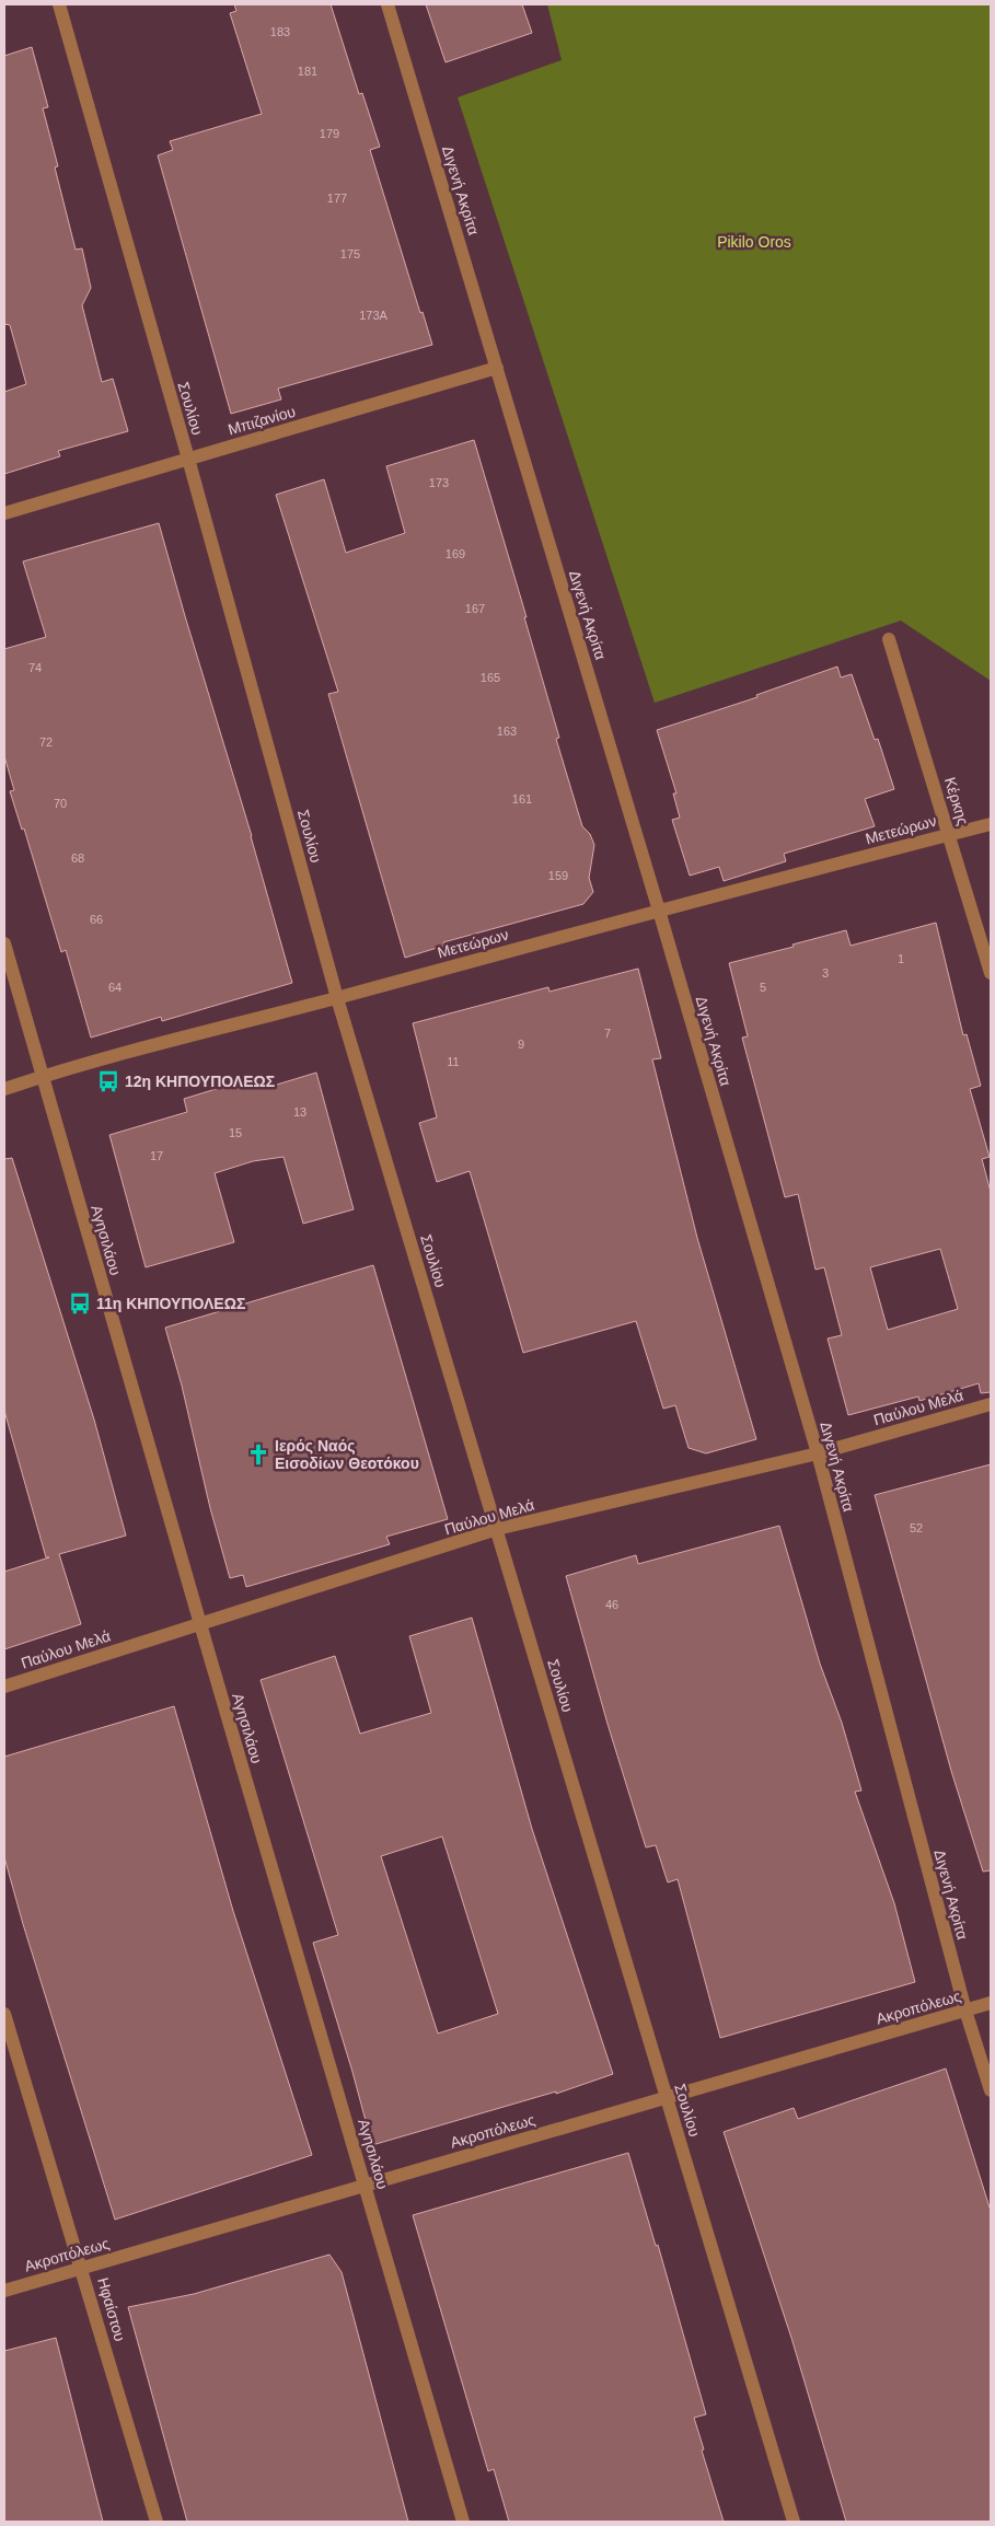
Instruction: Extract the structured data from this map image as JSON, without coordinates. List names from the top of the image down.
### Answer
{
  "streets": {
    "street": [
      "Διγενή Ακρίτα",
      "Σουλίου",
      "Μπιζανίου",
      "Κέρκης",
      "Μετεώρων",
      "Αγησιλάου",
      "Παύλου Μελά",
      "Ακροπόλεως",
      "Ηφαίστου"
    ]
  },
  "crossings": [
    ["Διγενή Ακρίτα", "Μπιζανίου"],
    ["Διγενή Ακρίτα", "Μετεώρων"],
    ["Διγενή Ακρίτα", "Παύλου Μελά"],
    ["Διγενή Ακρίτα", "Ακροπόλεως"],
    ["Σουλίου", "Μπιζανίου"],
    ["Σουλίου", "Μετεώρων"],
    ["Σουλίου", "Παύλου Μελά"],
    ["Σουλίου", "Ακροπόλεως"],
    ["Κέρκης", "Μετεώρων"],
    ["Μετεώρων", "Αγησιλάου"],
    ["Αγησιλάου", "Παύλου Μελά"],
    ["Αγησιλάου", "Ακροπόλεως"],
    ["Ακροπόλεως", "Ηφαίστου"]
  ],
  "parks": ["Pikilo Oros"],
  "places": {
    "bus stop": ["12η ΚΗΠΟΥΠΟΛΕΩΣ", "11η ΚΗΠΟΥΠΟΛΕΩΣ"],
    "church": ["Ιερός Ναός Εισοδίων Θεοτόκου"]
  },
  "house_numbers": [
    "183",
    "181",
    "179",
    "177",
    "175",
    "173Α",
    "173",
    "169",
    "167",
    "74",
    "165",
    "163",
    "72",
    "161",
    "70",
    "68",
    "159",
    "66",
    "1",
    "3",
    "64",
    "5",
    "7",
    "9",
    "11",
    "13",
    "15",
    "17",
    "52",
    "46"
  ]
}
